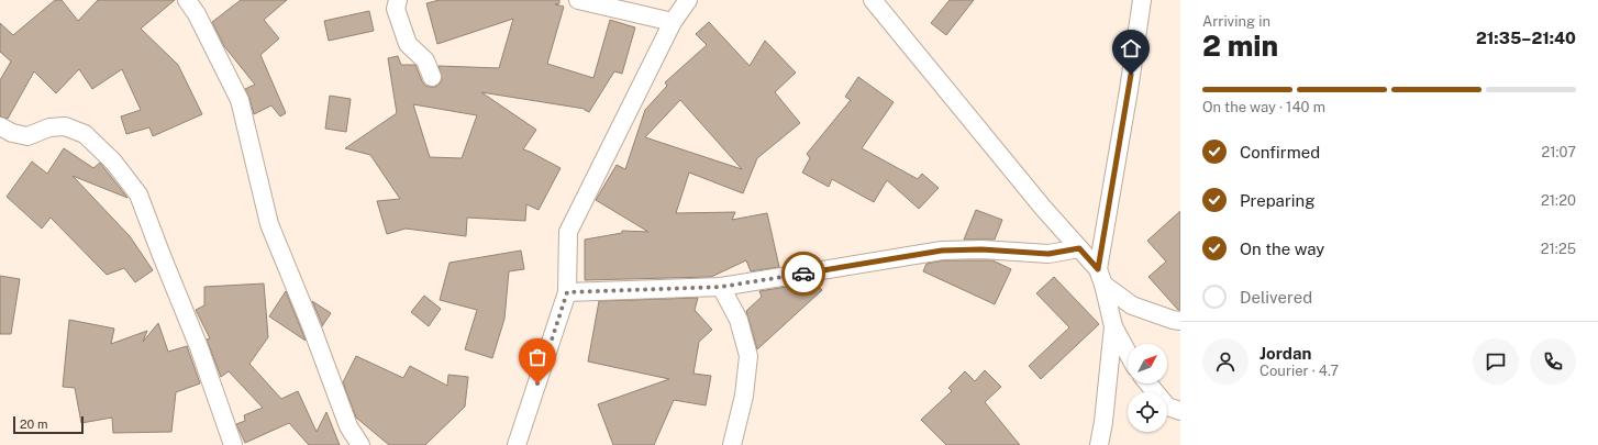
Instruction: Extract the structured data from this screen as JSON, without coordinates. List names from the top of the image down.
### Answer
{
  "scale_bar": "20 m",
  "north": "top right",
  "page": {
    "heading": ["2 min", "Arriving in", "21:35–21:40"],
    "panel": ["Jordan", "Courier · 4.7"],
    "bar": "On the way · 140 m",
    "list": [
      ["Confirmed", "21:07"],
      ["Preparing", "21:20"],
      ["On the way", "21:25"],
      "Delivered"
    ],
    "scale": "20 m"
  }
}
